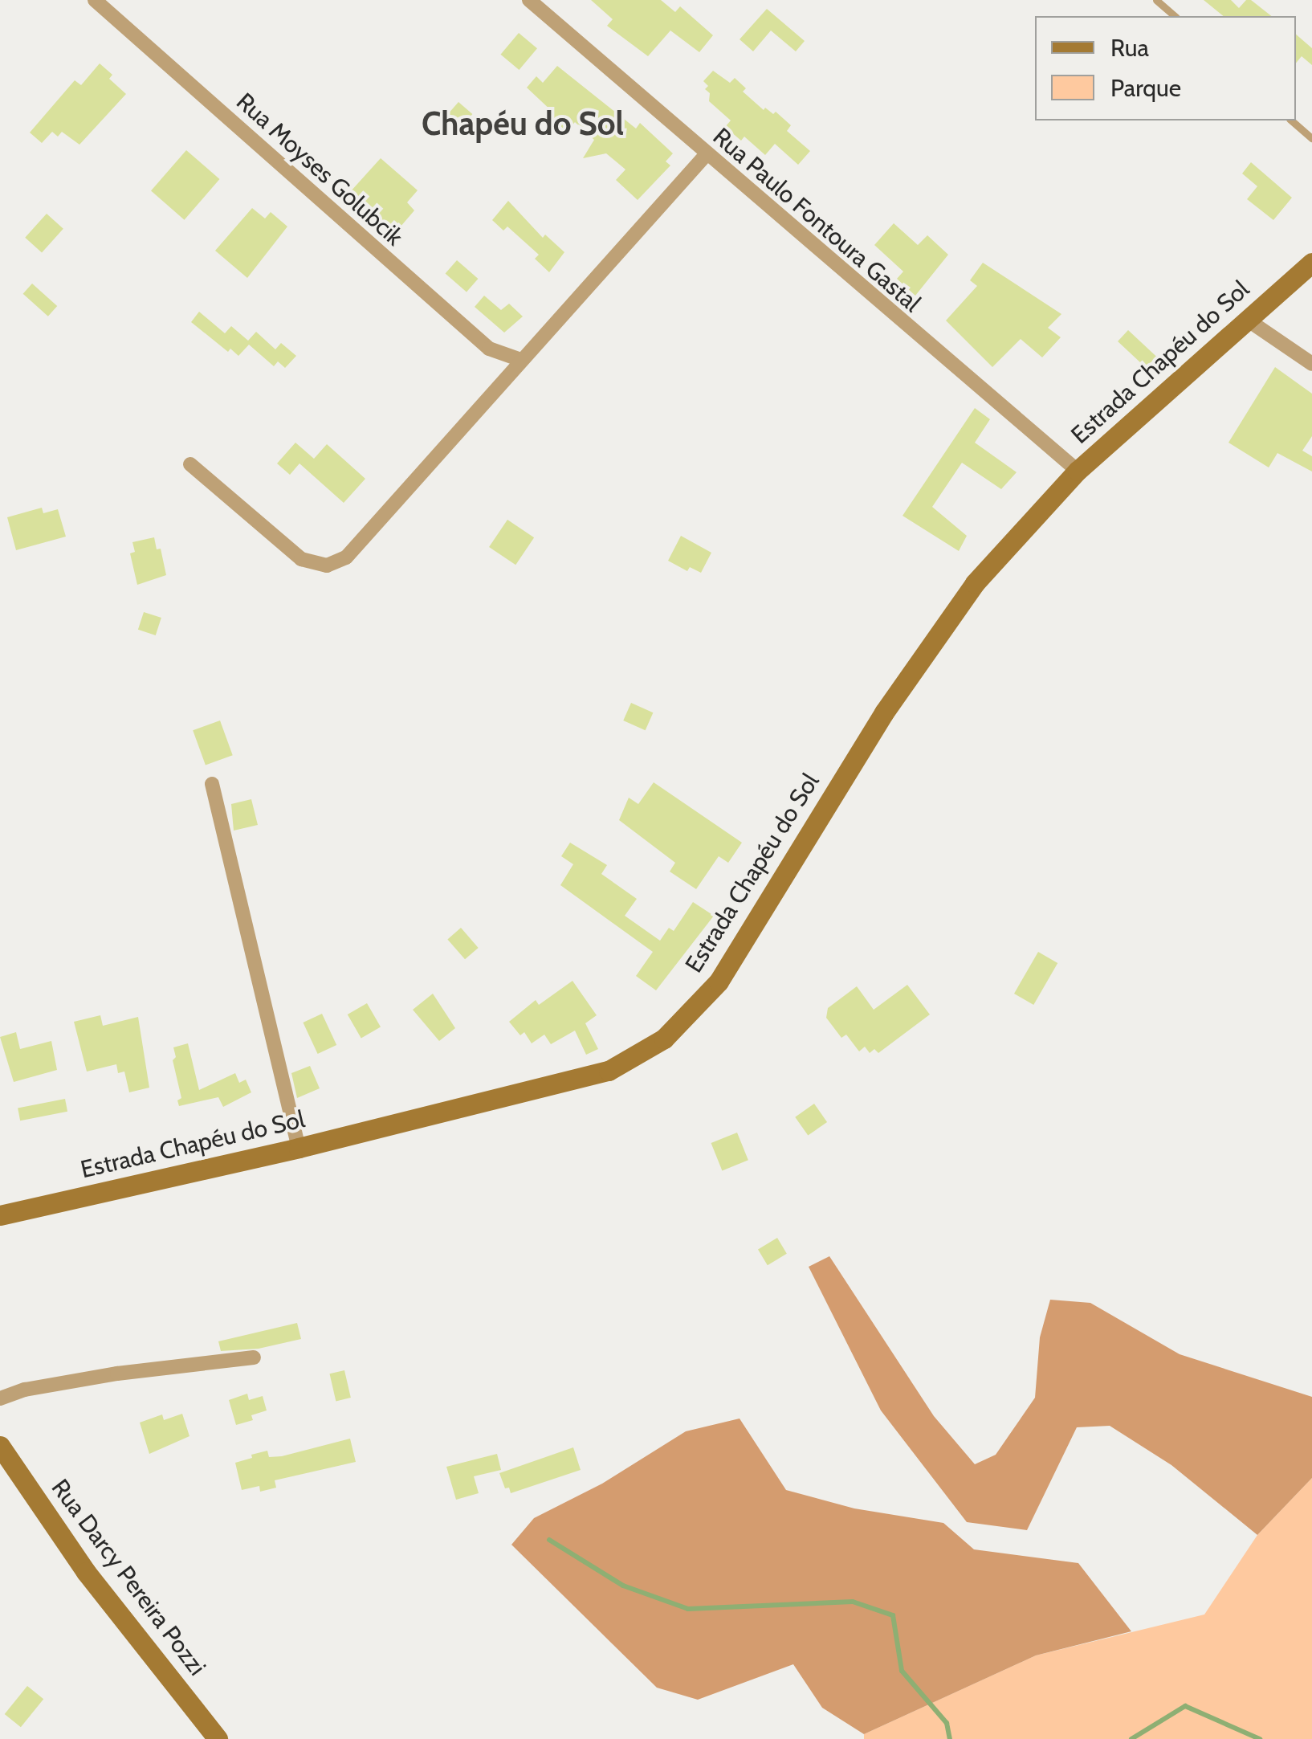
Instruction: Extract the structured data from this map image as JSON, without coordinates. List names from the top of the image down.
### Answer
{
  "streets": {
    "main road": ["Estrada Chapéu do Sol", "Rua Darcy Pereira Pozzi"],
    "street": ["Rua Moyses Golubcik", "Rua Paulo Fontoura Gastal"]
  },
  "crossings": [
    ["Rua Paulo Fontoura Gastal", "Estrada Chapéu do Sol"]
  ],
  "districts": ["Chapéu do Sol"],
  "legend": ["Rua", "Parque"]
}
